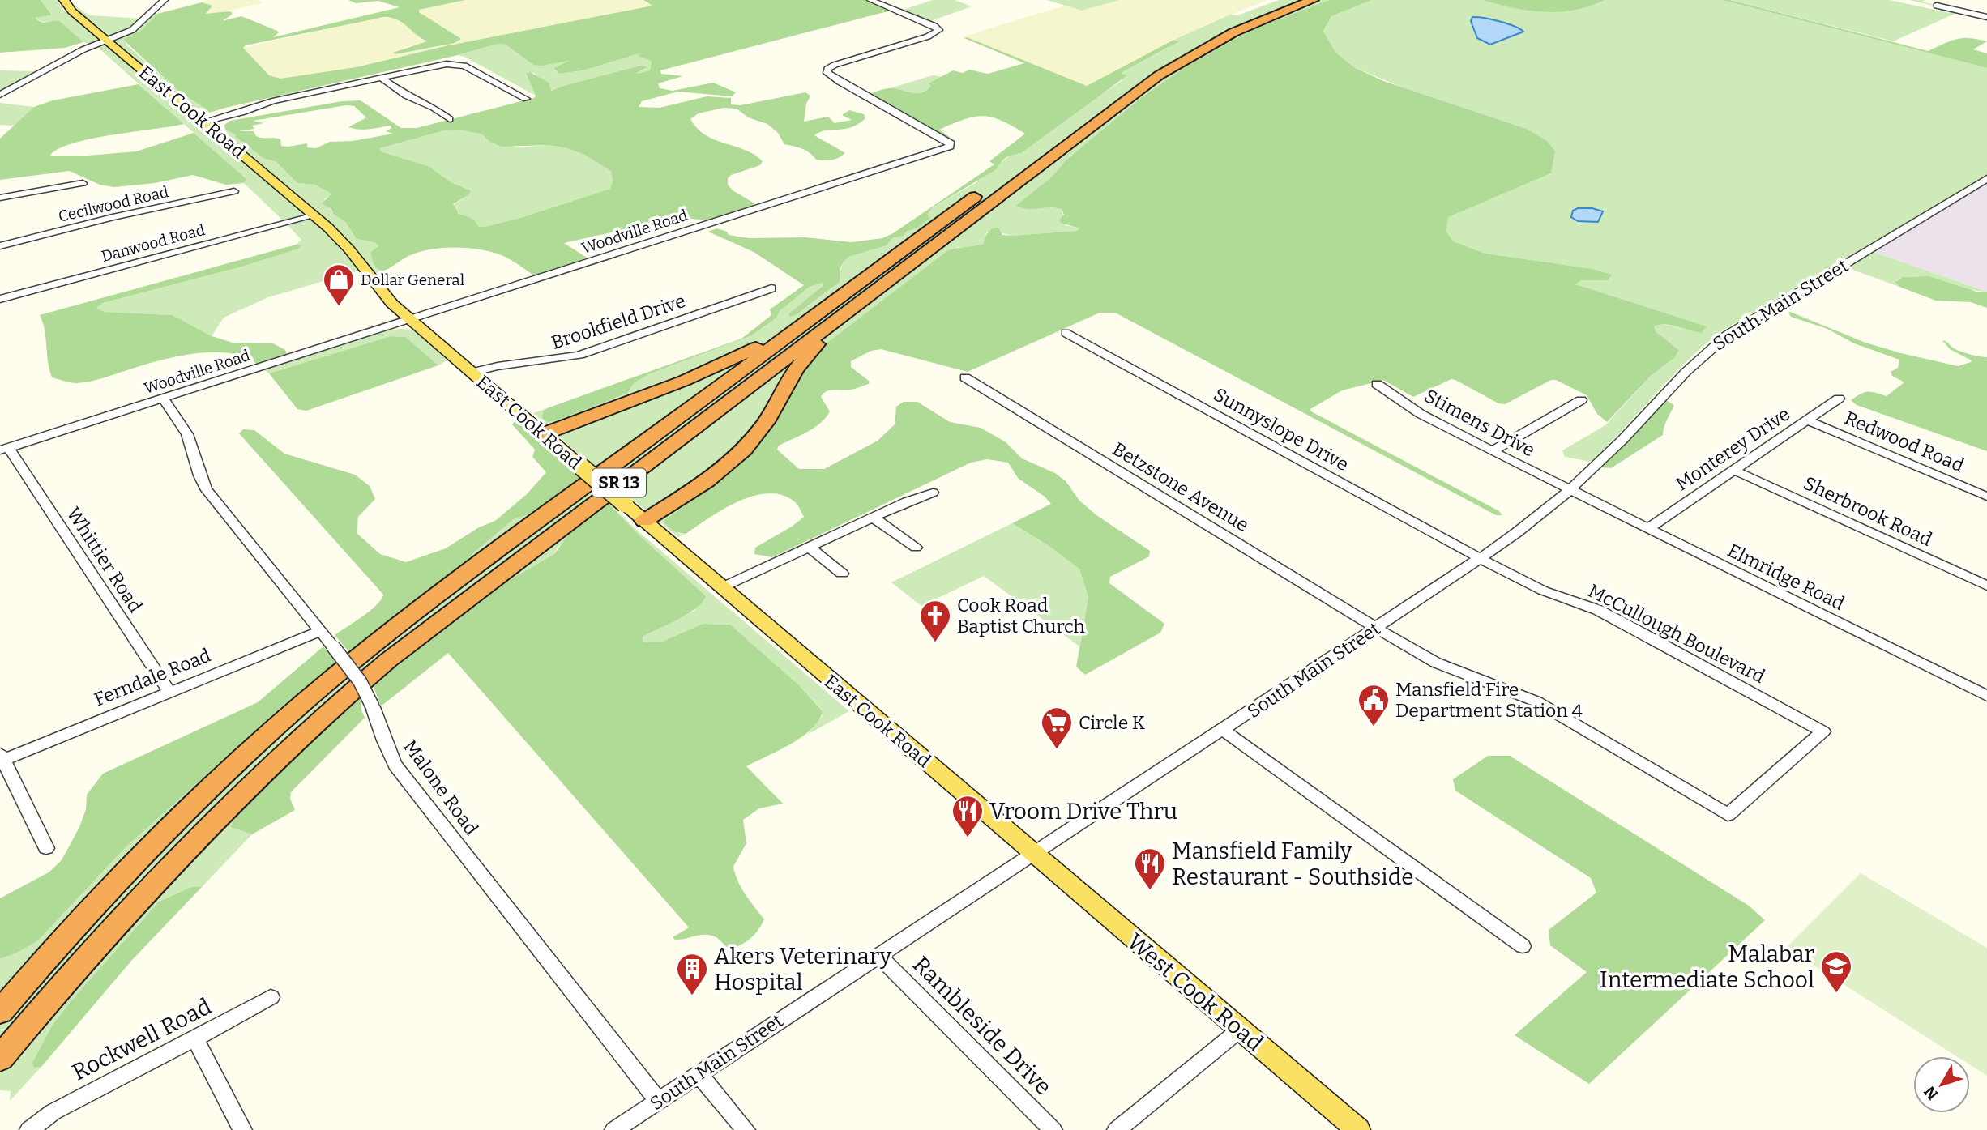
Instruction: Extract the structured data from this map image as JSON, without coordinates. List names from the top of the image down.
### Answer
{
  "streets": {
    "highway": ["SR 13"],
    "main road": ["East Cook Road", "West Cook Road"],
    "street": [
      "Cecilwood Road",
      "Woodville Road",
      "Danwood Road",
      "South Main Street",
      "Brookfield Drive",
      "Stimens Drive",
      "Sunnyslope Drive",
      "Redwood Road",
      "Monterey Drive",
      "Betzstone Avenue",
      "Sherbrook Road",
      "Whittier Road",
      "Elmridge Road",
      "McCullough Boulevard",
      "Ferndale Road",
      "Malone Road",
      "Rambleside Drive",
      "Rockwell Road"
    ]
  },
  "crossings": [
    ["East Cook Road", "Woodville Road"],
    ["East Cook Road", "Danwood Road"],
    ["East Cook Road", "South Main Street"],
    ["East Cook Road", "Brookfield Drive"],
    ["East Cook Road", "West Cook Road"],
    ["Woodville Road", "Whittier Road"],
    ["Woodville Road", "Malone Road"],
    ["South Main Street", "Stimens Drive"],
    ["South Main Street", "Sunnyslope Drive"],
    ["South Main Street", "Betzstone Avenue"],
    ["South Main Street", "Elmridge Road"],
    ["South Main Street", "McCullough Boulevard"],
    ["South Main Street", "Malone Road"],
    ["South Main Street", "West Cook Road"],
    ["South Main Street", "Rambleside Drive"],
    ["Stimens Drive", "Elmridge Road"],
    ["Sunnyslope Drive", "McCullough Boulevard"],
    ["Redwood Road", "Monterey Drive"],
    ["Monterey Drive", "Sherbrook Road"],
    ["Monterey Drive", "Elmridge Road"],
    ["Betzstone Avenue", "McCullough Boulevard"],
    ["Whittier Road", "Ferndale Road"],
    ["Ferndale Road", "Malone Road"]
  ],
  "places": {
    "shop": ["Dollar General"],
    "church": ["Cook Road Baptist Church"],
    "public building": ["Mansfield Fire Department Station 4"],
    "supermarket": ["Circle K"],
    "restaurant": ["Vroom Drive Thru", "Mansfield Family Restaurant - Southside"],
    "school or university": ["Malabar Intermediate School"],
    "building": ["Akers Veterinary Hospital"]
  },
  "north": "bottom left"
}
